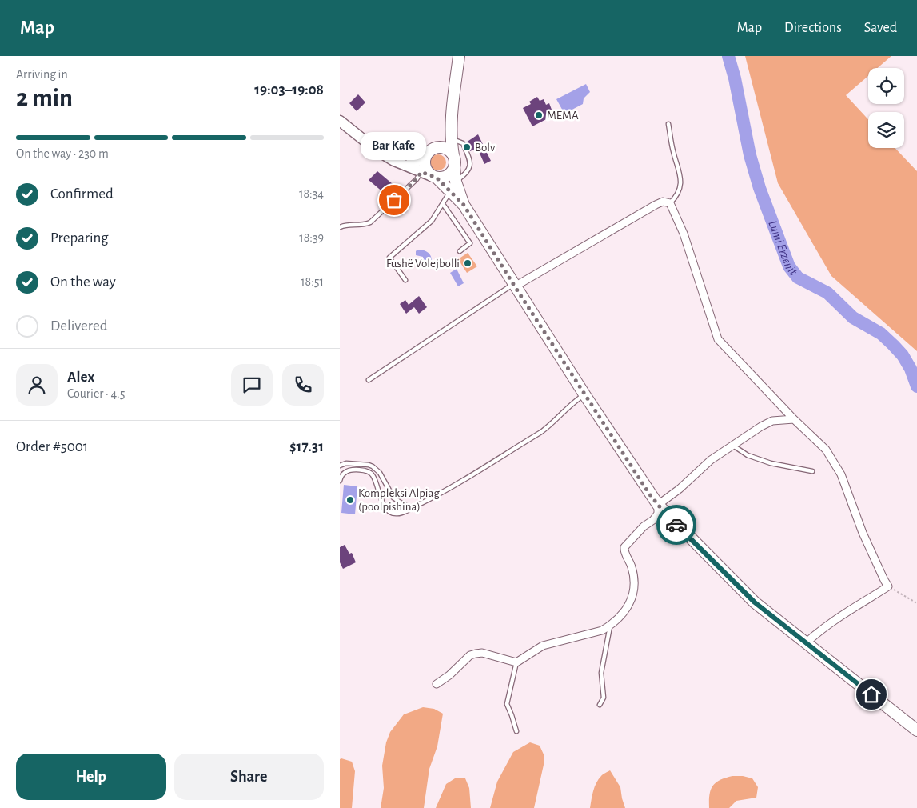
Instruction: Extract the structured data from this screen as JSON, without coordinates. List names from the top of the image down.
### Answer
{
  "water": ["Lumi Erzenit"],
  "places": [
    "MEMA",
    "Bolv",
    "Bar Kafe",
    "Fushë Volejbolli",
    "Kompleksi Alpiag (poolpishina)"
  ],
  "page": {
    "header": "Map",
    "nav": ["Map", "Directions", "Saved"],
    "heading": ["2 min", "Arriving in", "19:03–19:08"],
    "panel": [
      "Alex",
      "Courier · 4.5",
      "Order #5001",
      "$17.31"
    ],
    "bar": "On the way · 230 m",
    "bubble": "Bar Kafe",
    "list": [
      ["Confirmed", "18:34"],
      ["Preparing", "18:39"],
      ["On the way", "18:51"],
      "Delivered"
    ],
    "buttons": ["Help", "Share"]
  }
}
